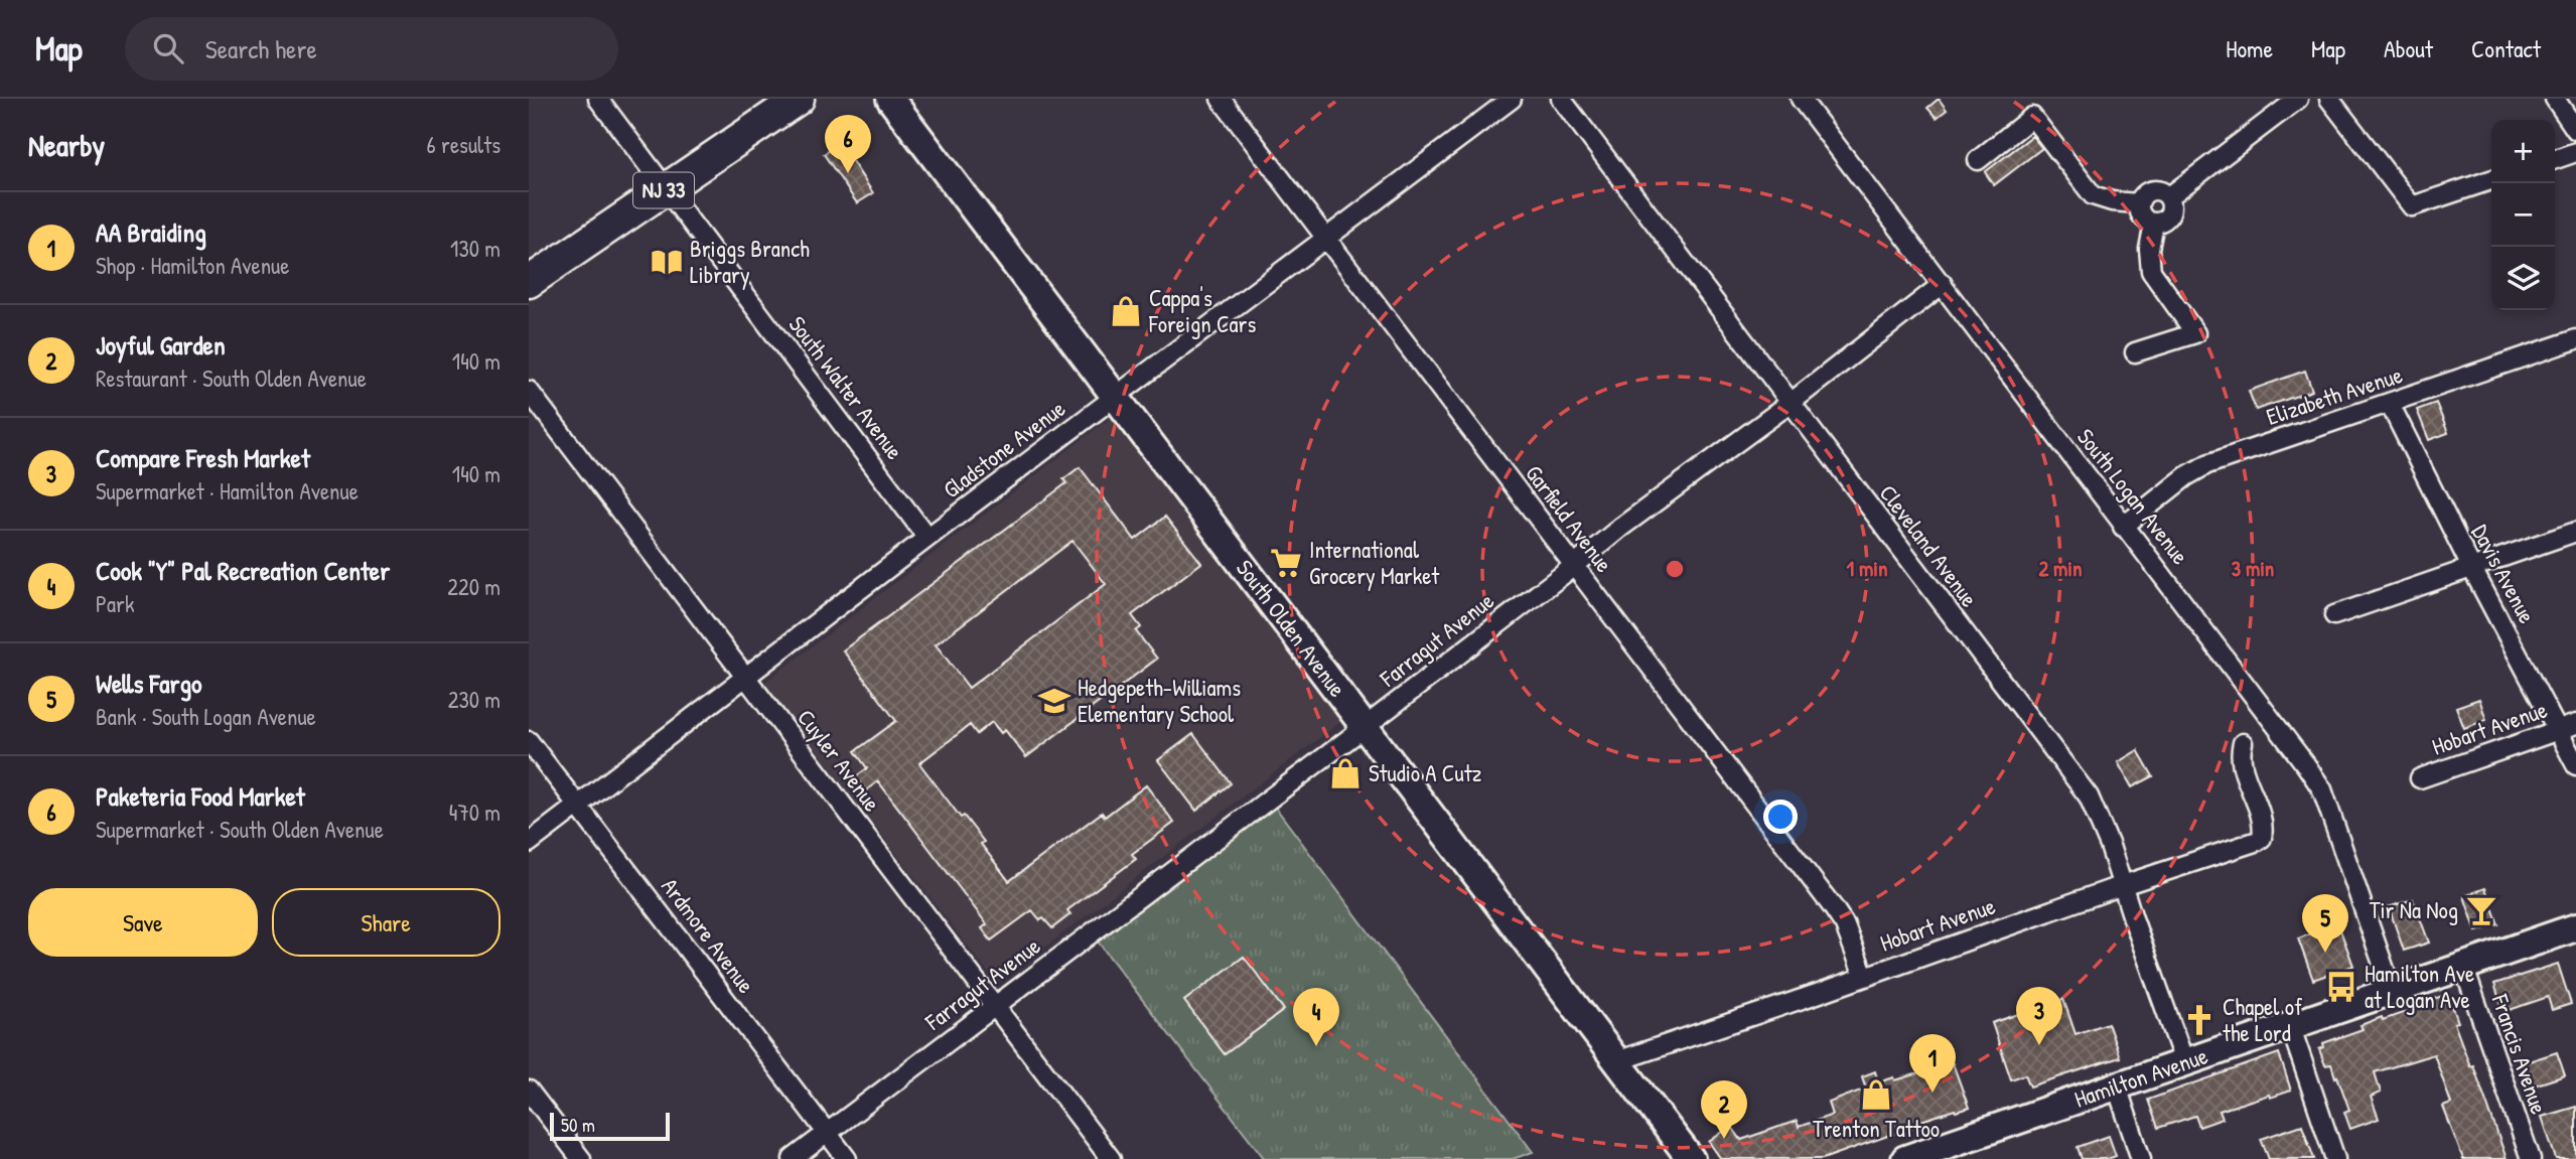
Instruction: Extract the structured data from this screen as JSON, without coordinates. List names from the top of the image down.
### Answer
{
  "streets": {
    "main road": ["NJ 33", "South Olden Avenue", "Hamilton Avenue"],
    "street": [
      "South Walter Avenue",
      "Elizabeth Avenue",
      "Gladstone Avenue",
      "South Logan Avenue",
      "Garfield Avenue",
      "Cleveland Avenue",
      "Davis Avenue",
      "Farragut Avenue",
      "Hobart Avenue",
      "Cuyler Avenue",
      "Ardmore Avenue",
      "Francis Avenue"
    ]
  },
  "crossings": [
    ["NJ 33", "South Walter Avenue"],
    ["South Walter Avenue", "Gladstone Avenue"],
    ["Elizabeth Avenue", "South Logan Avenue"],
    ["Elizabeth Avenue", "Davis Avenue"],
    ["Gladstone Avenue", "Garfield Avenue"],
    ["Gladstone Avenue", "South Olden Avenue"],
    ["Gladstone Avenue", "Cuyler Avenue"],
    ["Gladstone Avenue", "Ardmore Avenue"],
    ["South Logan Avenue", "Farragut Avenue"],
    ["South Logan Avenue", "Hamilton Avenue"],
    ["Garfield Avenue", "Farragut Avenue"],
    ["Garfield Avenue", "Hobart Avenue"],
    ["Cleveland Avenue", "Farragut Avenue"],
    ["Cleveland Avenue", "Hobart Avenue"],
    ["Cleveland Avenue", "Hamilton Avenue"],
    ["Davis Avenue", "Hobart Avenue"],
    ["South Olden Avenue", "Farragut Avenue"],
    ["South Olden Avenue", "Hobart Avenue"],
    ["Farragut Avenue", "Cuyler Avenue"],
    ["Farragut Avenue", "Ardmore Avenue"],
    ["Francis Avenue", "Hamilton Avenue"]
  ],
  "places": {
    "library": ["Briggs Branch Library"],
    "shop": ["Cappa's Foreign Cars", "Studio A Cutz", "Trenton Tattoo"],
    "supermarket": ["International Grocery Market"],
    "school or university": ["Hedgepeth-Williams Elementary School"],
    "bar": ["Tir Na Nog"],
    "bus stop": ["Hamilton Ave at Logan Ave"],
    "church": ["Chapel of the Lord"]
  },
  "scale_bar": "50 m",
  "page": {
    "header": "Map",
    "search": "Search here",
    "nav": [
      "Home",
      "Map",
      "About",
      "Contact"
    ],
    "heading": ["Nearby", "6 results"],
    "pins": [
      "6",
      "5",
      "3",
      "4",
      "1",
      "2"
    ],
    "map_buttons": ["+", "−"],
    "list": [
      {
        "mark": "1",
        "name": "AA Braiding",
        "note": "Shop · Hamilton Avenue",
        "value": "130 m"
      },
      {
        "mark": "2",
        "name": "Joyful Garden",
        "note": "Restaurant · South Olden Avenue",
        "value": "140 m"
      },
      {
        "mark": "3",
        "name": "Compare Fresh Market",
        "note": "Supermarket · Hamilton Avenue",
        "value": "140 m"
      },
      {
        "mark": "4",
        "name": "Cook \"Y\" Pal Recreation Center",
        "note": "Park",
        "value": "220 m"
      },
      {
        "mark": "5",
        "name": "Wells Fargo",
        "note": "Bank · South Logan Avenue",
        "value": "230 m"
      },
      {
        "mark": "6",
        "name": "Paketeria Food Market",
        "note": "Supermarket · South Olden Avenue",
        "value": "470 m"
      }
    ],
    "buttons": ["Save", "Share"],
    "scale": "50 m"
  },
  "rings": ["1 min", "2 min", "3 min"]
}
